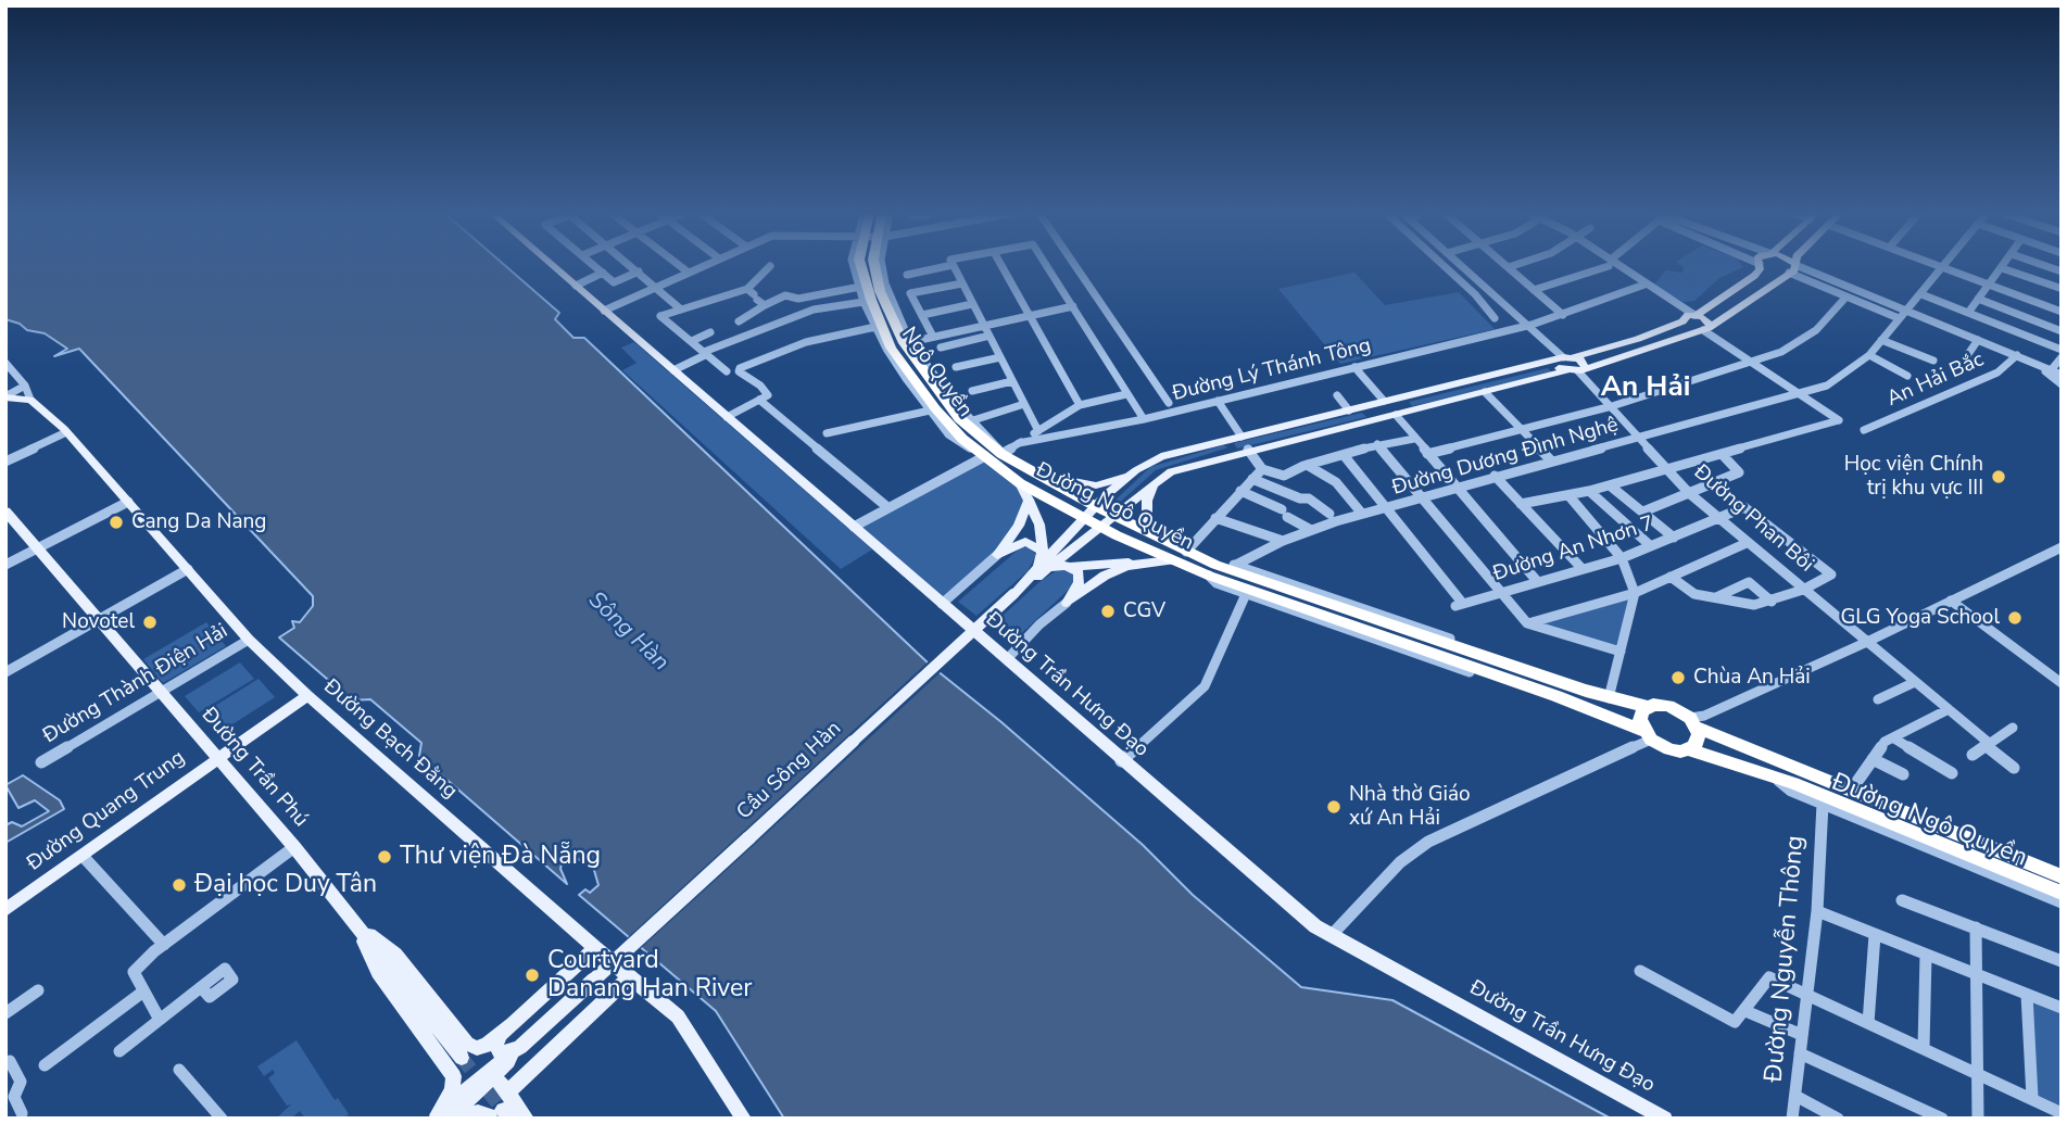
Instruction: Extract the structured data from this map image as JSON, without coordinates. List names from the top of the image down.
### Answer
{
  "streets": {
    "highway": ["Ngô Quyền", "Đường Ngô Quyền"],
    "main road": [
      "Đường Trần Hưng Đạo",
      "Đường Bạch Đằng",
      "Đường Trần Phú",
      "Cầu Sông Hàn",
      "Đường Quang Trung"
    ],
    "street": [
      "Đường Lý Thánh Tông",
      "An Hải Bắc",
      "Đường Dương Đình Nghệ",
      "Đường Phan Bôi",
      "Đường An Nhơn 7",
      "Đường Thành Điện Hải",
      "Đường Nguyễn Thông"
    ]
  },
  "crossings": [
    ["Ngô Quyền", "Đường Ngô Quyền"],
    ["Đường Dương Đình Nghệ", "Đường Ngô Quyền"],
    ["Đường Dương Đình Nghệ", "Đường Phan Bôi"],
    ["Đường Dương Đình Nghệ", "Đường An Nhơn 7"],
    ["Đường Ngô Quyền", "Cầu Sông Hàn"],
    ["Đường Ngô Quyền", "Đường Nguyễn Thông"],
    ["Đường Phan Bôi", "Đường An Nhơn 7"],
    ["Đường Phan Bôi", "Cầu Sông Hàn"],
    ["Đường Thành Điện Hải", "Đường Bạch Đằng"],
    ["Đường Thành Điện Hải", "Đường Trần Phú"],
    ["Đường Bạch Đằng", "Đường Quang Trung"],
    ["Đường Trần Phú", "Đường Quang Trung"]
  ],
  "districts": ["An Hải"],
  "water": ["Sông Hàn"],
  "places": [
    "Học viện Chính trị khu vực III",
    "Cang Da Nang",
    "CGV",
    "GLG Yoga School",
    "Novotel",
    "Chùa An Hải",
    "Nhà thờ Giáo xứ An Hải",
    "Thư viện Đà Nẵng",
    "Đại học Duy Tân",
    "Courtyard Danang Han River"
  ]
}
